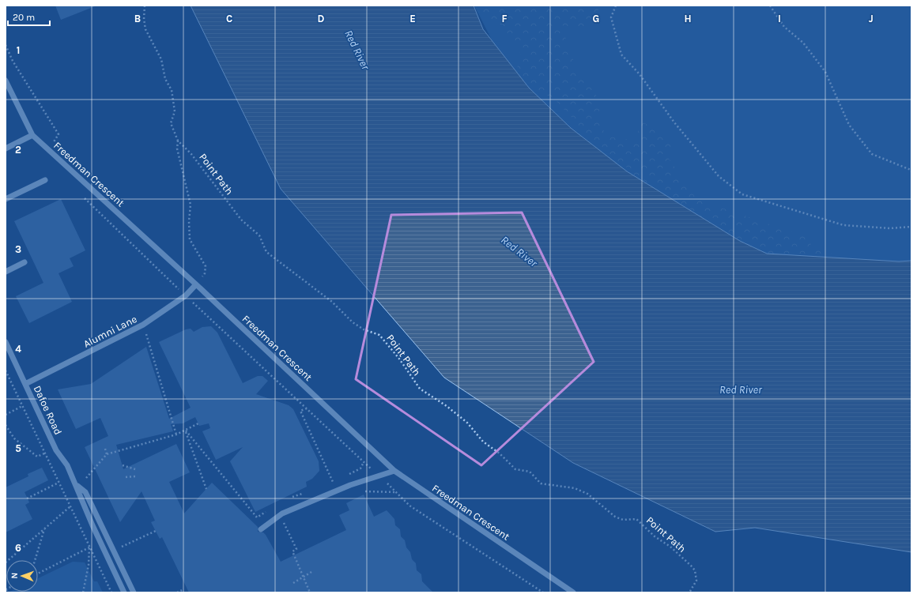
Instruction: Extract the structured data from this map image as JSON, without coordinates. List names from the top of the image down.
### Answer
{
  "streets": {
    "street": ["Freedman Crescent", "Alumni Lane", "Dafoe Road"],
    "path": ["Point Path"]
  },
  "crossings": [
    ["Freedman Crescent", "Alumni Lane"],
    ["Alumni Lane", "Dafoe Road"]
  ],
  "water": ["Red River"],
  "scale_bar": "20 m",
  "north": "left",
  "grid": {
    "columns": [
      "B",
      "C",
      "D",
      "E",
      "F",
      "G",
      "H",
      "I",
      "J"
    ],
    "rows": [
      "1",
      "2",
      "3",
      "4",
      "5",
      "6"
    ]
  }
}
